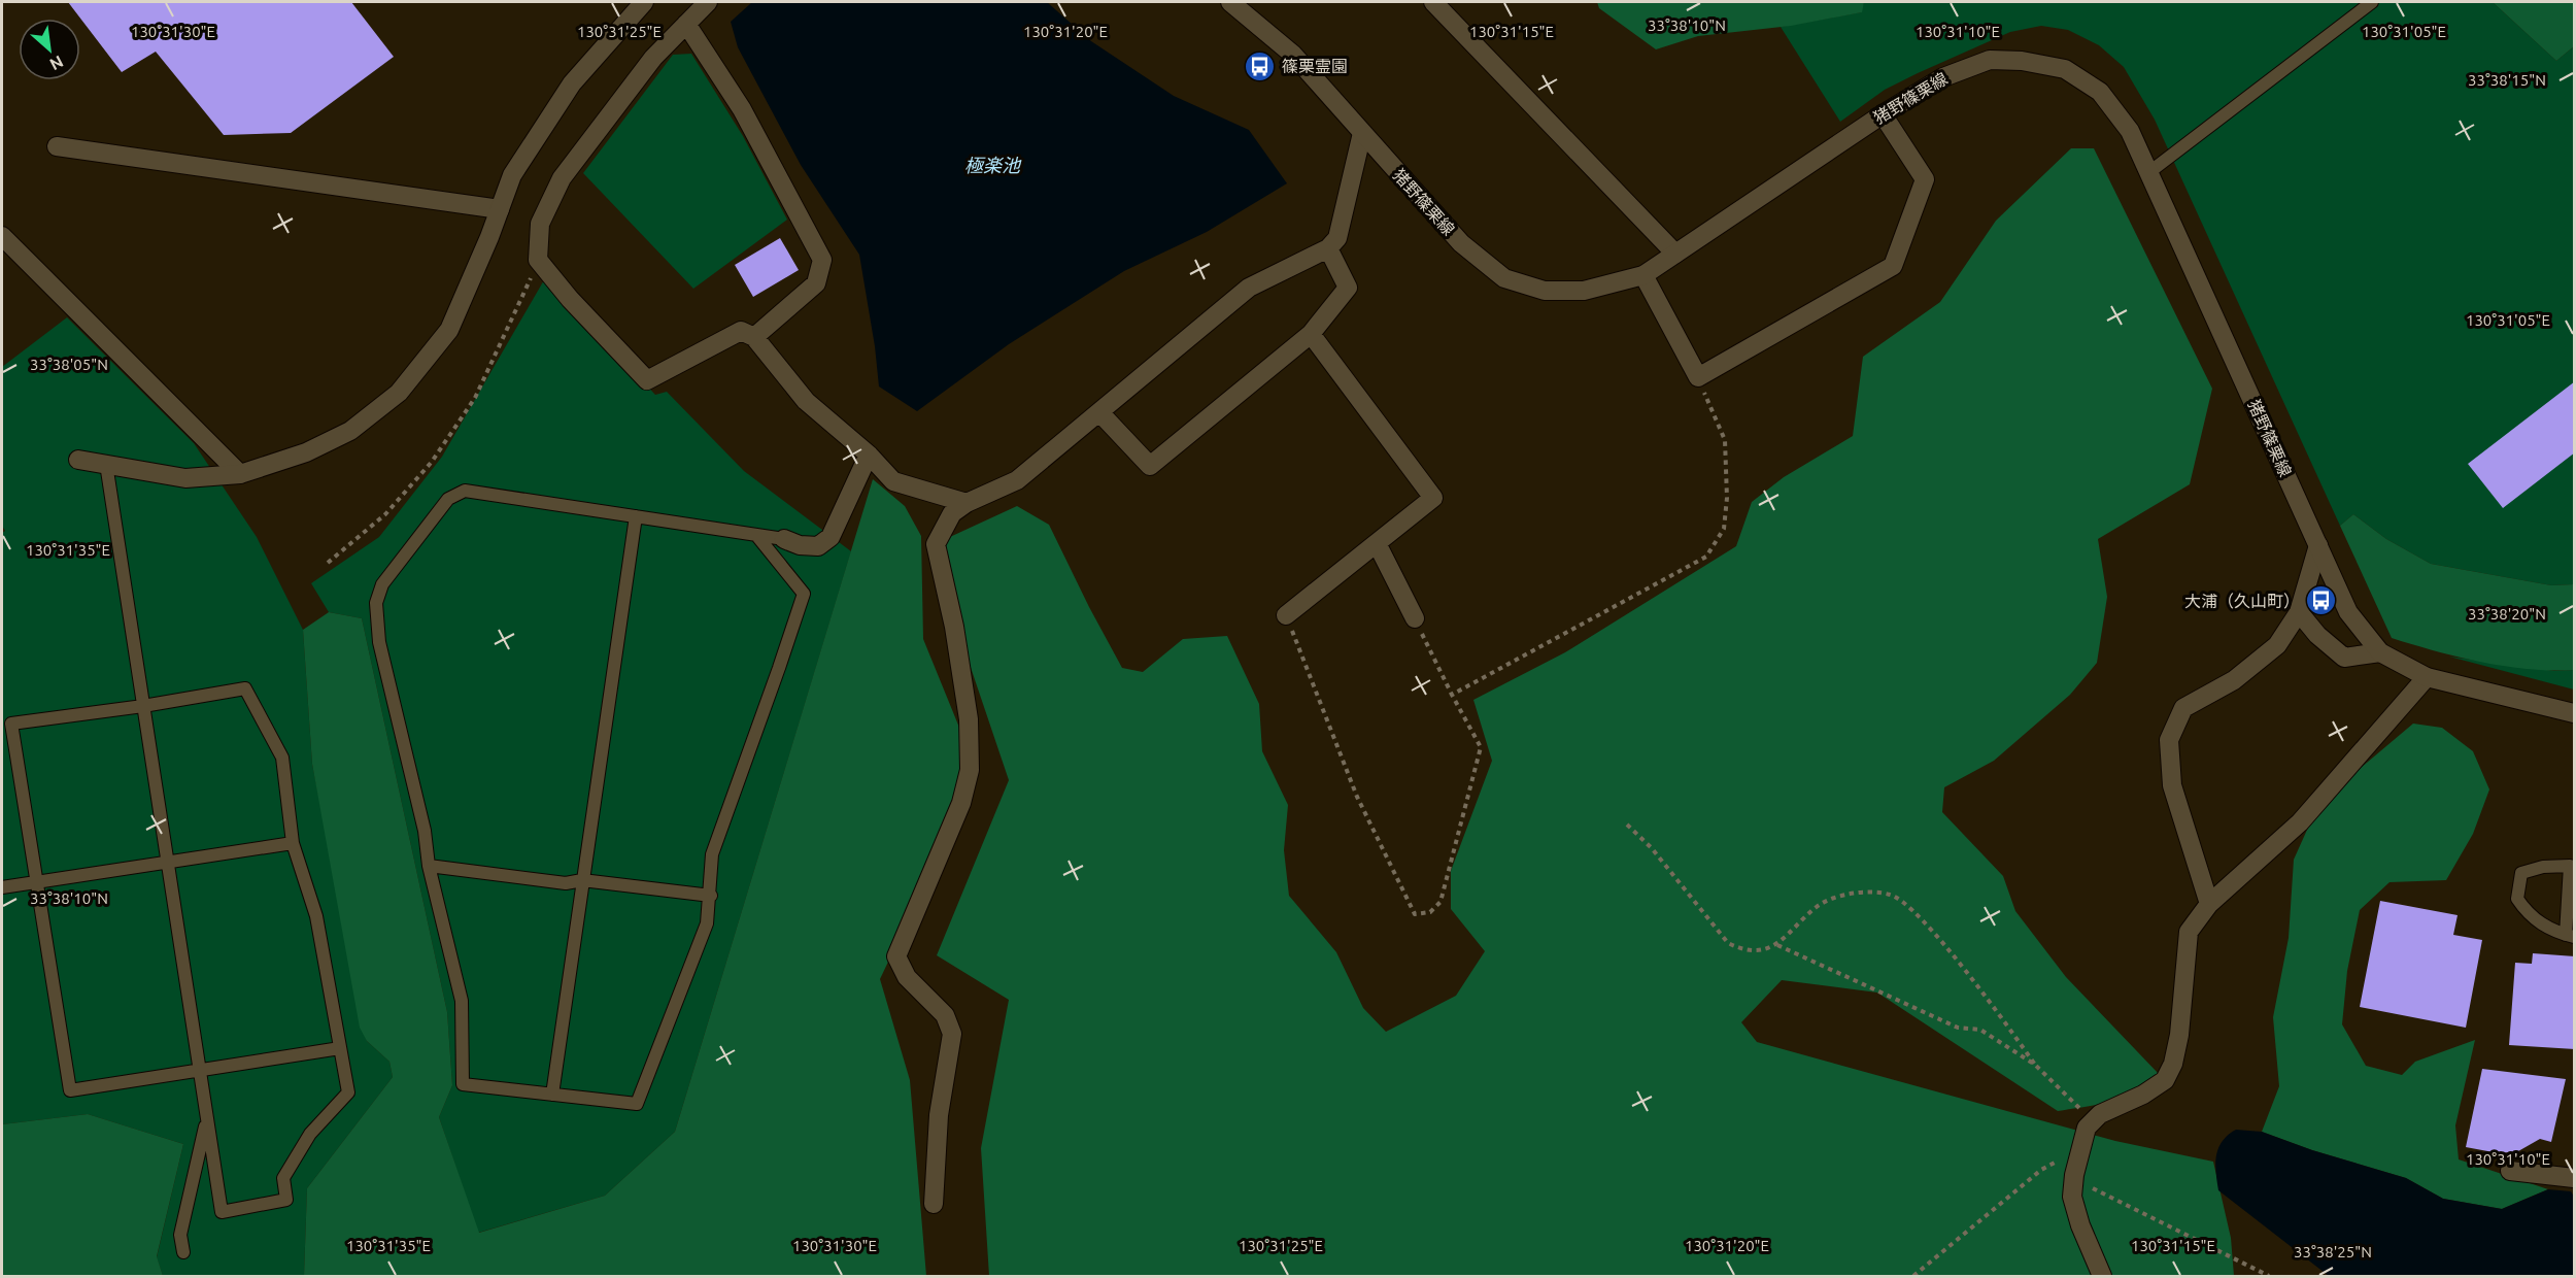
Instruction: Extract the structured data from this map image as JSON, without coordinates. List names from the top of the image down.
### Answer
{
  "streets": {
    "street": ["猪野篠栗線"]
  },
  "water": ["極楽池"],
  "places": {
    "bus stop": ["篠栗霊園", "大浦（久山町）"]
  },
  "north": "bottom right",
  "coordinates": [
    "33°38'10\"N",
    "130°31'30\"E",
    "130°31'25\"E",
    "130°31'20\"E",
    "130°31'10\"E",
    "130°31'15\"E",
    "130°31'05\"E",
    "33°38'15\"N",
    "33°38'05\"N",
    "130°31'35\"E",
    "33°38'20\"N",
    "33°38'25\"N"
  ]
}
